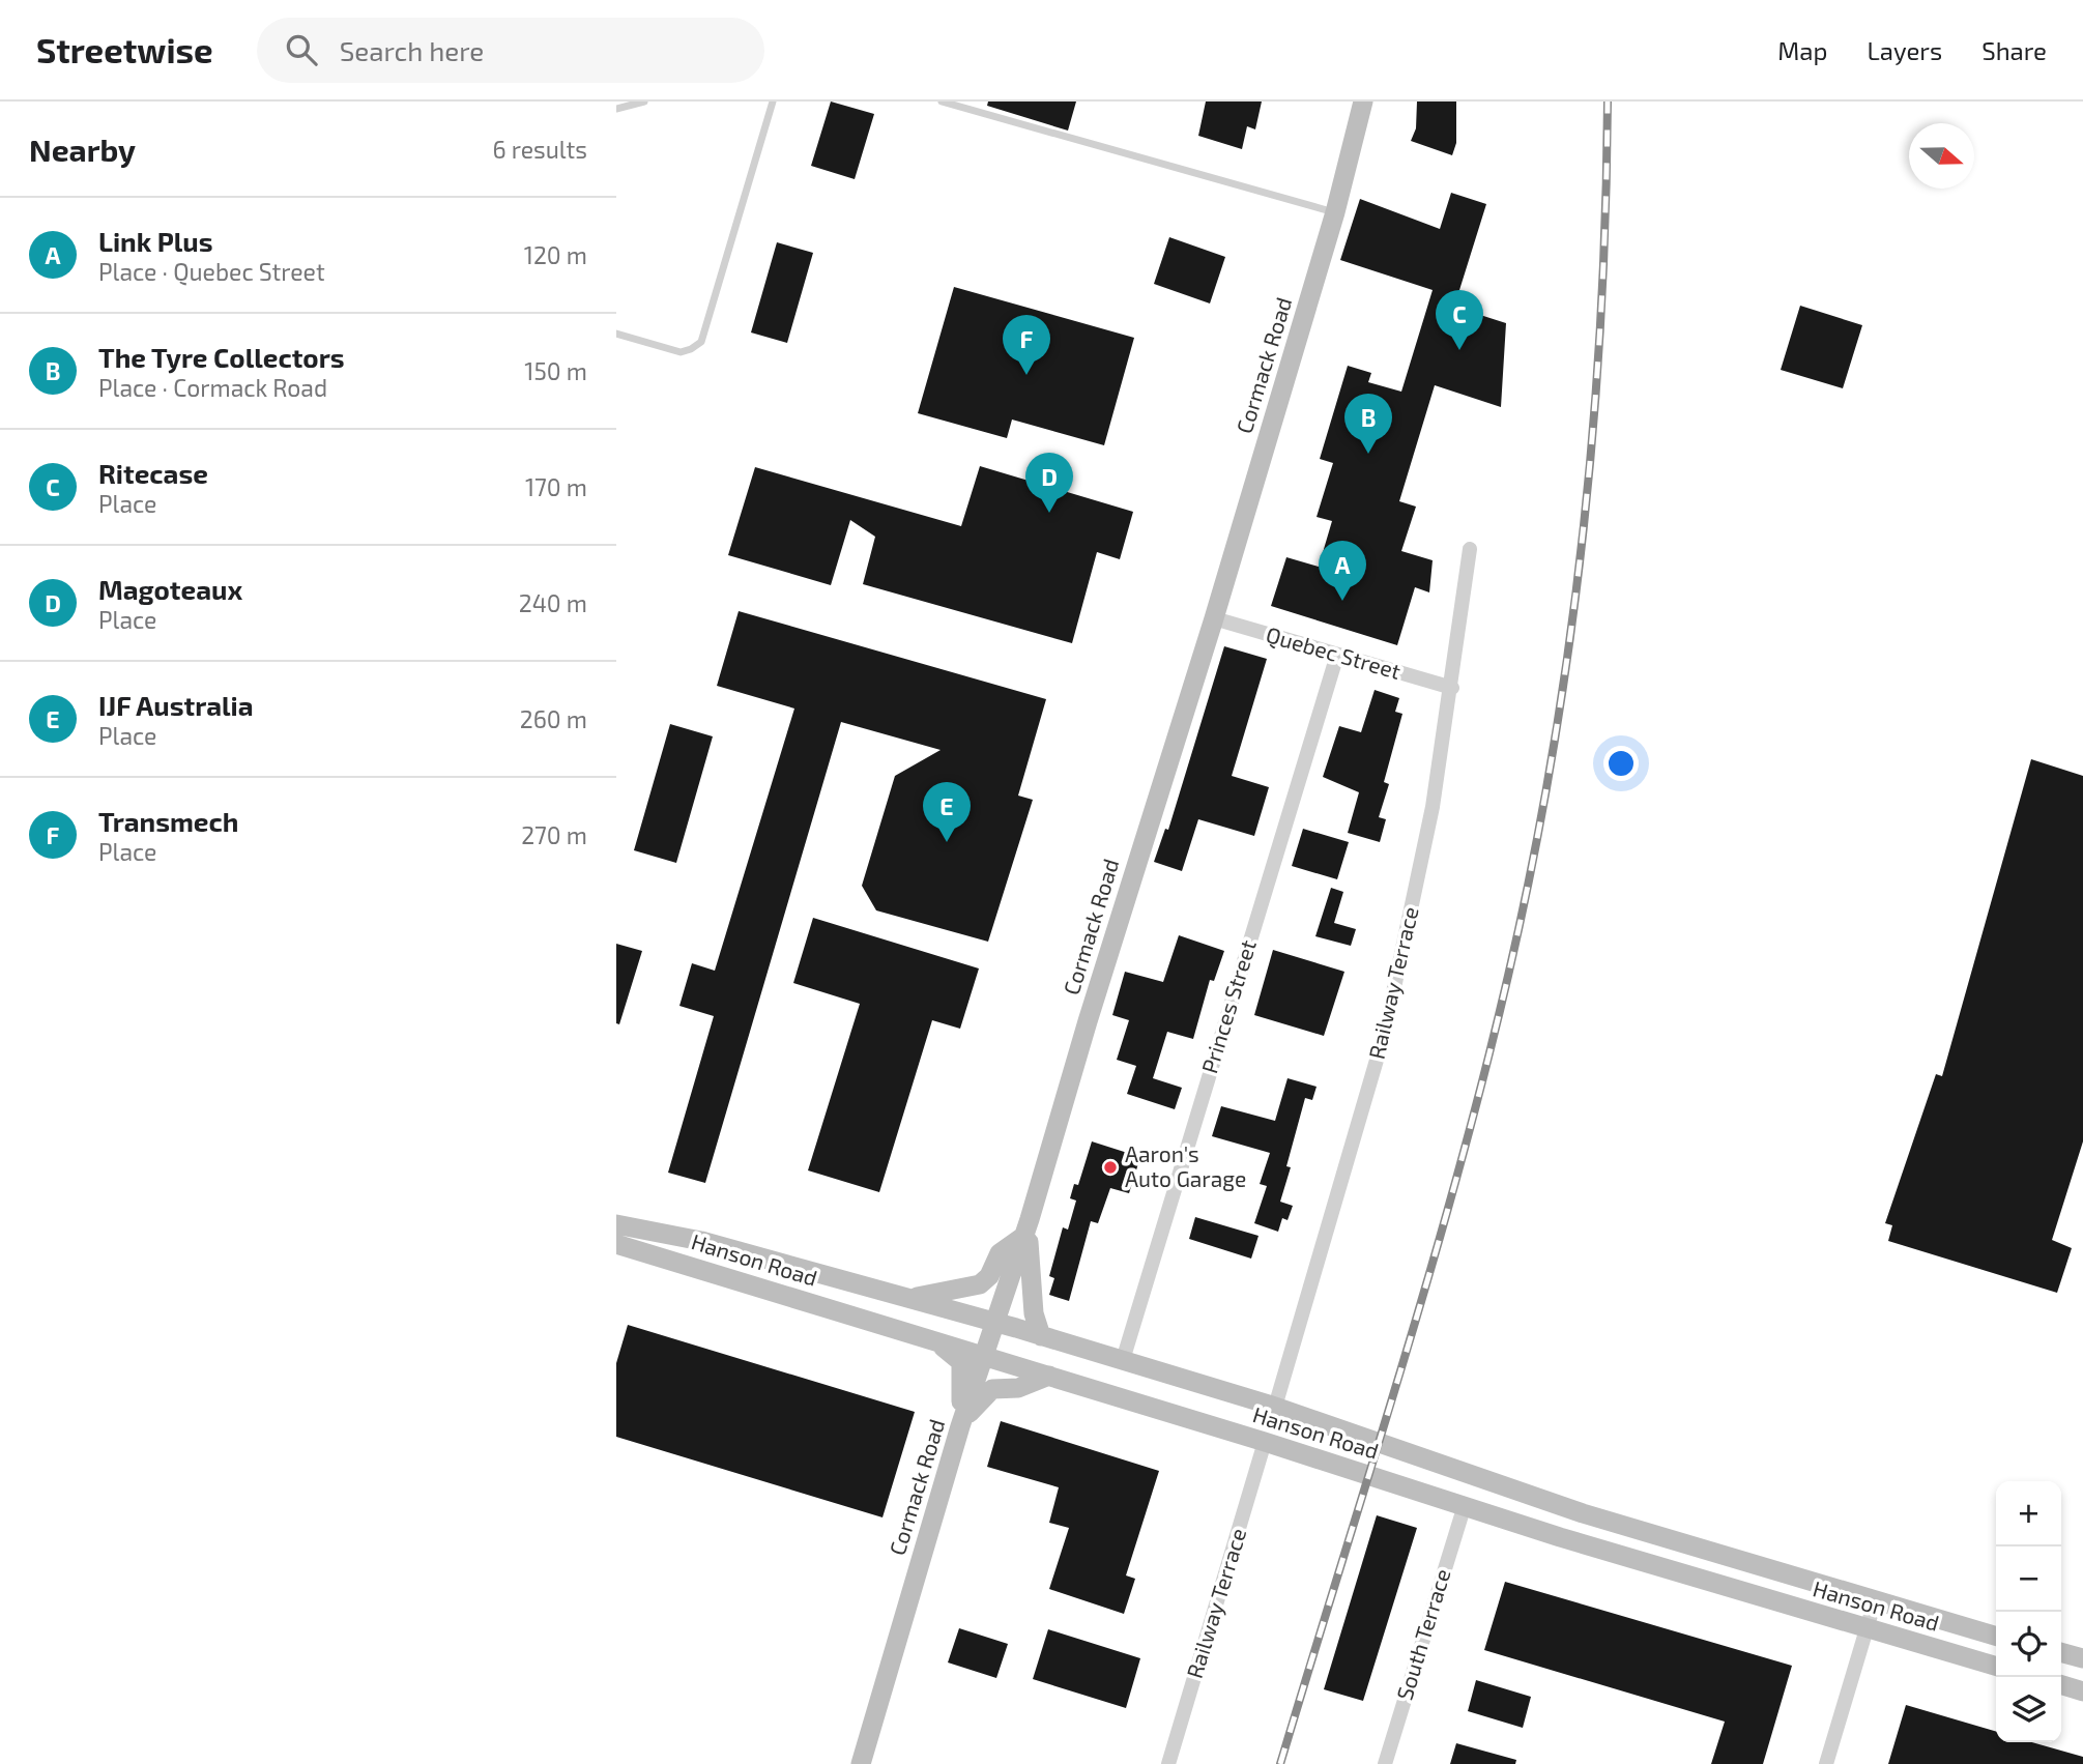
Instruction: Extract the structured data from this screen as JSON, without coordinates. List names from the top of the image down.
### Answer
{
  "streets": {
    "main road": ["Cormack Road", "Hanson Road"],
    "street": [
      "Quebec Street",
      "Railway Terrace",
      "Princes Street",
      "South Terrace"
    ]
  },
  "crossings": [
    ["Cormack Road", "Quebec Street"],
    ["Cormack Road", "Hanson Road"],
    ["Quebec Street", "Railway Terrace"],
    ["Quebec Street", "Princes Street"],
    ["Railway Terrace", "Hanson Road"],
    ["Princes Street", "Hanson Road"],
    ["Hanson Road", "South Terrace"]
  ],
  "places": ["Aaron's Auto Garage"],
  "north": "right",
  "page": {
    "header": "Streetwise",
    "search": "Search here",
    "nav": ["Map", "Layers", "Share"],
    "heading": ["Nearby", "6 results"],
    "list": [
      {
        "mark": "A",
        "name": "Link Plus",
        "note": "Place · Quebec Street",
        "value": "120 m"
      },
      {
        "mark": "B",
        "name": "The Tyre Collectors",
        "note": "Place · Cormack Road",
        "value": "150 m"
      },
      {
        "mark": "C",
        "name": "Ritecase",
        "note": "Place",
        "value": "170 m"
      },
      {
        "mark": "D",
        "name": "Magoteaux",
        "note": "Place",
        "value": "240 m"
      },
      {
        "mark": "E",
        "name": "IJF Australia",
        "note": "Place",
        "value": "260 m"
      },
      {
        "mark": "F",
        "name": "Transmech",
        "note": "Place",
        "value": "270 m"
      }
    ],
    "pins": [
      "C",
      "F",
      "B",
      "D",
      "A",
      "E"
    ],
    "map_buttons": ["+", "−"]
  }
}
